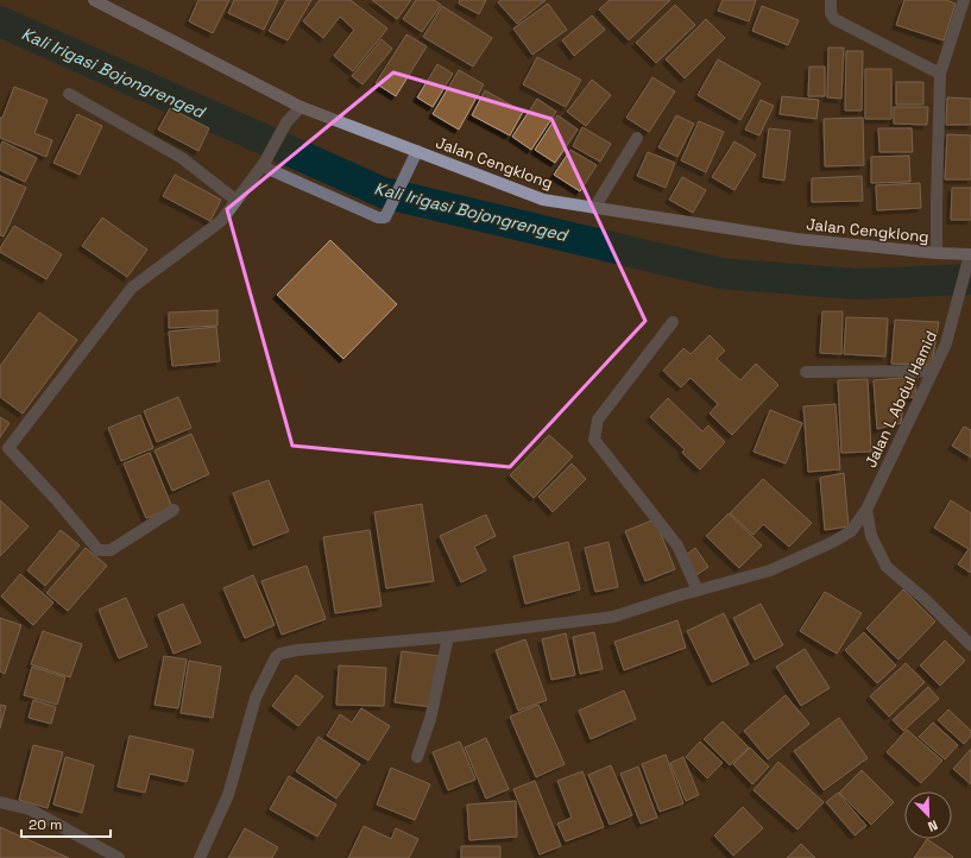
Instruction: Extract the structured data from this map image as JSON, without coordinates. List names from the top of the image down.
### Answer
{
  "streets": {
    "main road": ["Jalan Cengklong"],
    "street": ["Jalan L Abdul Hamid"]
  },
  "crossings": [
    ["Jalan Cengklong", "Jalan L Abdul Hamid"]
  ],
  "water": ["Kali Irigasi Bojongrenged"],
  "scale_bar": "20 m",
  "north": "bottom right"
}
